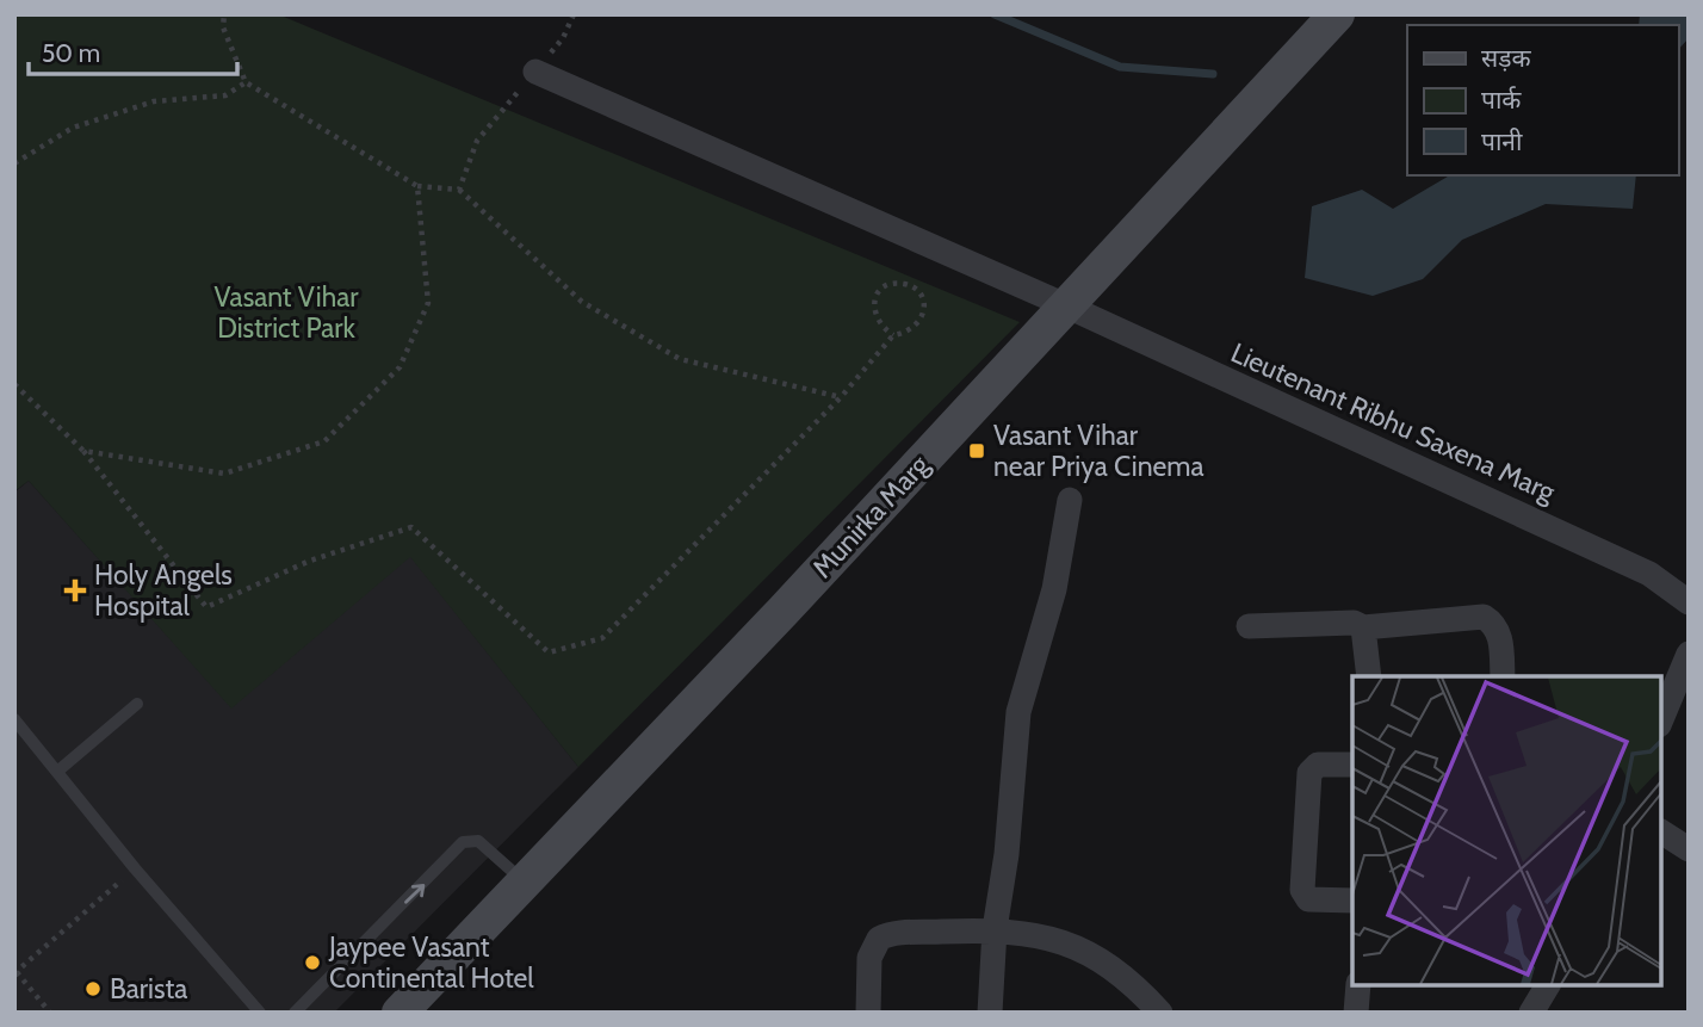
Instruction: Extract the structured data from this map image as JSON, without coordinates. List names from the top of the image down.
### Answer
{
  "streets": {
    "street": ["Lieutenant Ribhu Saxena Marg", "Munirka Marg"]
  },
  "crossings": [
    ["Lieutenant Ribhu Saxena Marg", "Munirka Marg"]
  ],
  "parks": ["Vasant Vihar District Park"],
  "places": {
    "transit": ["Vasant Vihar near Priya Cinema"],
    "health": ["Holy Angels Hospital"],
    "other": ["Jaypee Vasant Continental Hotel", "Barista"]
  },
  "legend": ["सड़क", "पार्क", "पानी"],
  "scale_bar": "50 m"
}
